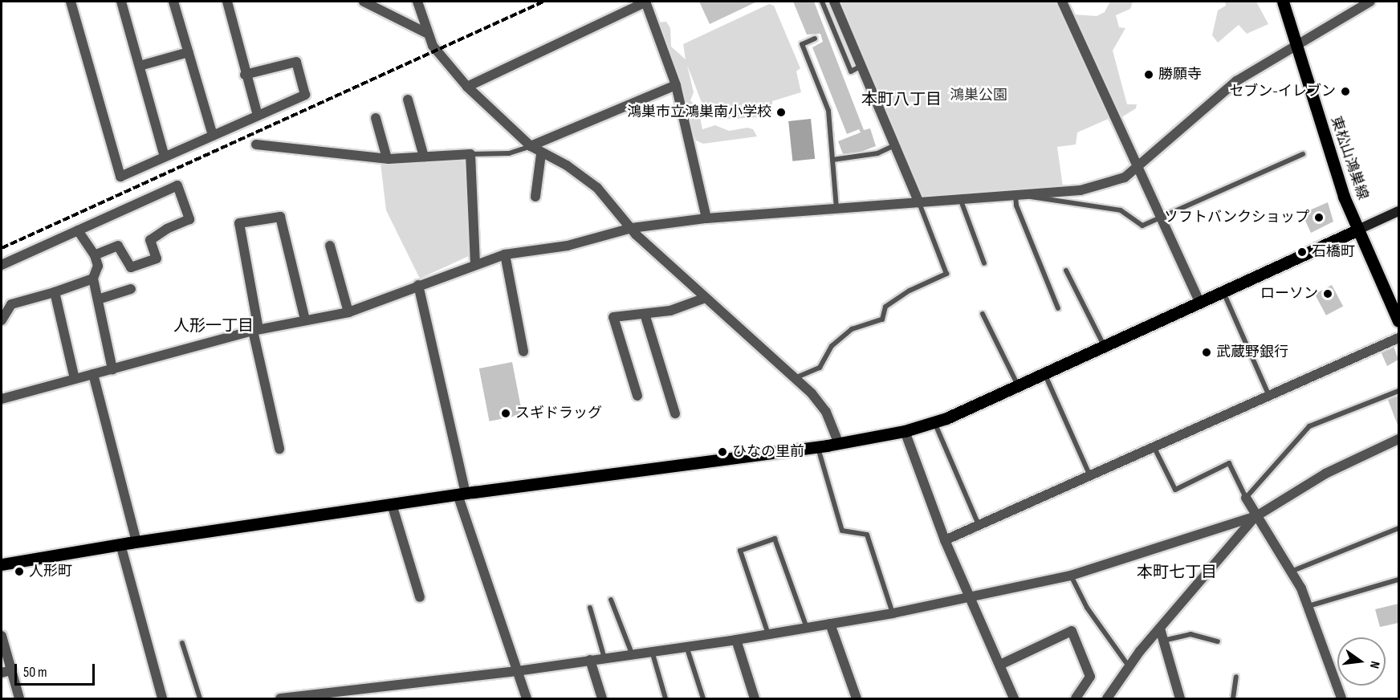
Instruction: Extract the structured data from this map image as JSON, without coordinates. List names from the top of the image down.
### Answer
{
  "streets": {
    "main road": ["東松山鴻巣線"]
  },
  "districts": ["本町八丁目", "人形一丁目", "本町七丁目"],
  "parks": ["鴻巣公園"],
  "places": [
    "勝願寺",
    "セブン-イレブン",
    "鴻巣市立鴻巣南小学校",
    "ソフトバンクショップ",
    "石橋町",
    "ローソン",
    "武蔵野銀行",
    "スギドラッグ",
    "ひなの里前",
    "人形町"
  ],
  "scale_bar": "50 m",
  "north": "right"
}
